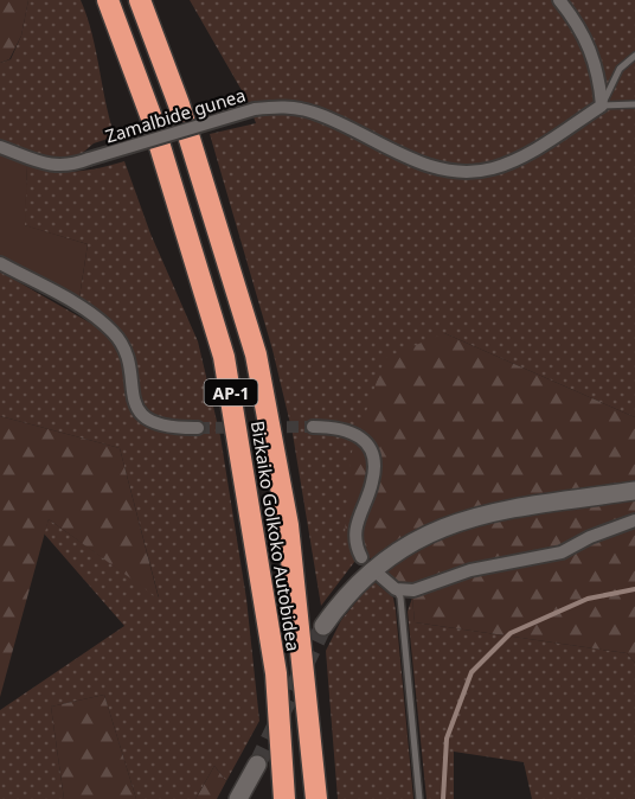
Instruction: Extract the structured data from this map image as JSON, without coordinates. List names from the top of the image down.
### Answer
{
  "streets": {
    "highway": ["AP-1", "Bizkaiko Golkoko Autobidea"],
    "street": ["Zamalbide gunea"]
  }
}
